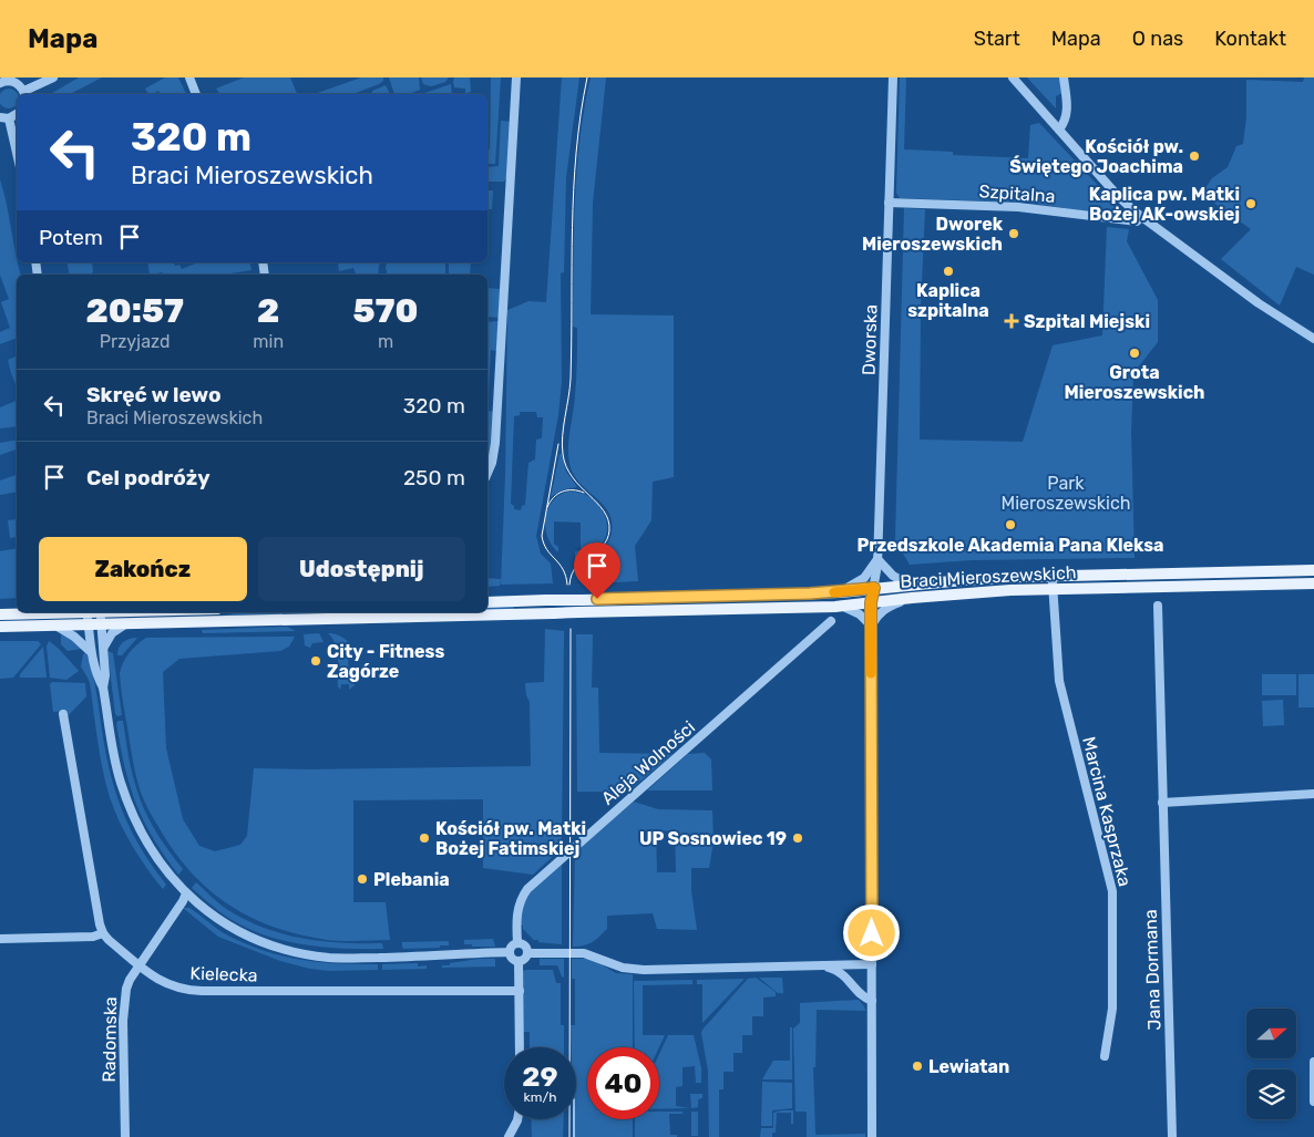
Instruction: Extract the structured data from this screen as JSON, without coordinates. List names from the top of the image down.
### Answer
{
  "streets": {
    "main road": ["Braci Mieroszewskich"],
    "street": [
      "Szpitalna",
      "Dworska",
      "Aleja Wolności",
      "Marcina Kasprzaka",
      "Jana Dormana",
      "Kielecka",
      "Radomska"
    ]
  },
  "crossings": [
    ["Szpitalna", "Dworska"],
    ["Dworska", "Braci Mieroszewskich"],
    ["Braci Mieroszewskich", "Marcina Kasprzaka"],
    ["Kielecka", "Radomska"]
  ],
  "parks": ["Park Mieroszewskich"],
  "places": {
    "other": [
      "Kościół pw. Świętego Joachima",
      "Kaplica pw. Matki Bożej AK-owskiej",
      "Dworek Mieroszewskich",
      "Kaplica szpitalna",
      "Grota Mieroszewskich",
      "Przedszkole Akademia Pana Kleksa",
      "City - Fitness Zagórze",
      "Kościół pw. Matki Bożej Fatimskiej",
      "UP Sosnowiec 19",
      "Plebania",
      "Lewiatan"
    ],
    "health": ["Szpital Miejski"]
  },
  "north": "right",
  "page": {
    "header": "Mapa",
    "nav": [
      "Start",
      "Mapa",
      "O nas",
      "Kontakt"
    ],
    "turn": ["320 m", "Braci Mieroszewskich"],
    "then": "Potem",
    "eta": [
      "20:57",
      "Przyjazd",
      "2",
      "min",
      "570",
      "m"
    ],
    "list": [
      {
        "name": "Skręć w lewo",
        "note": "Braci Mieroszewskich",
        "value": "320 m"
      },
      {
        "name": "Cel podróży",
        "value": "250 m"
      }
    ],
    "buttons": ["Zakończ", "Udostępnij"],
    "speed": "29 km/h",
    "limit": "40"
  }
}
